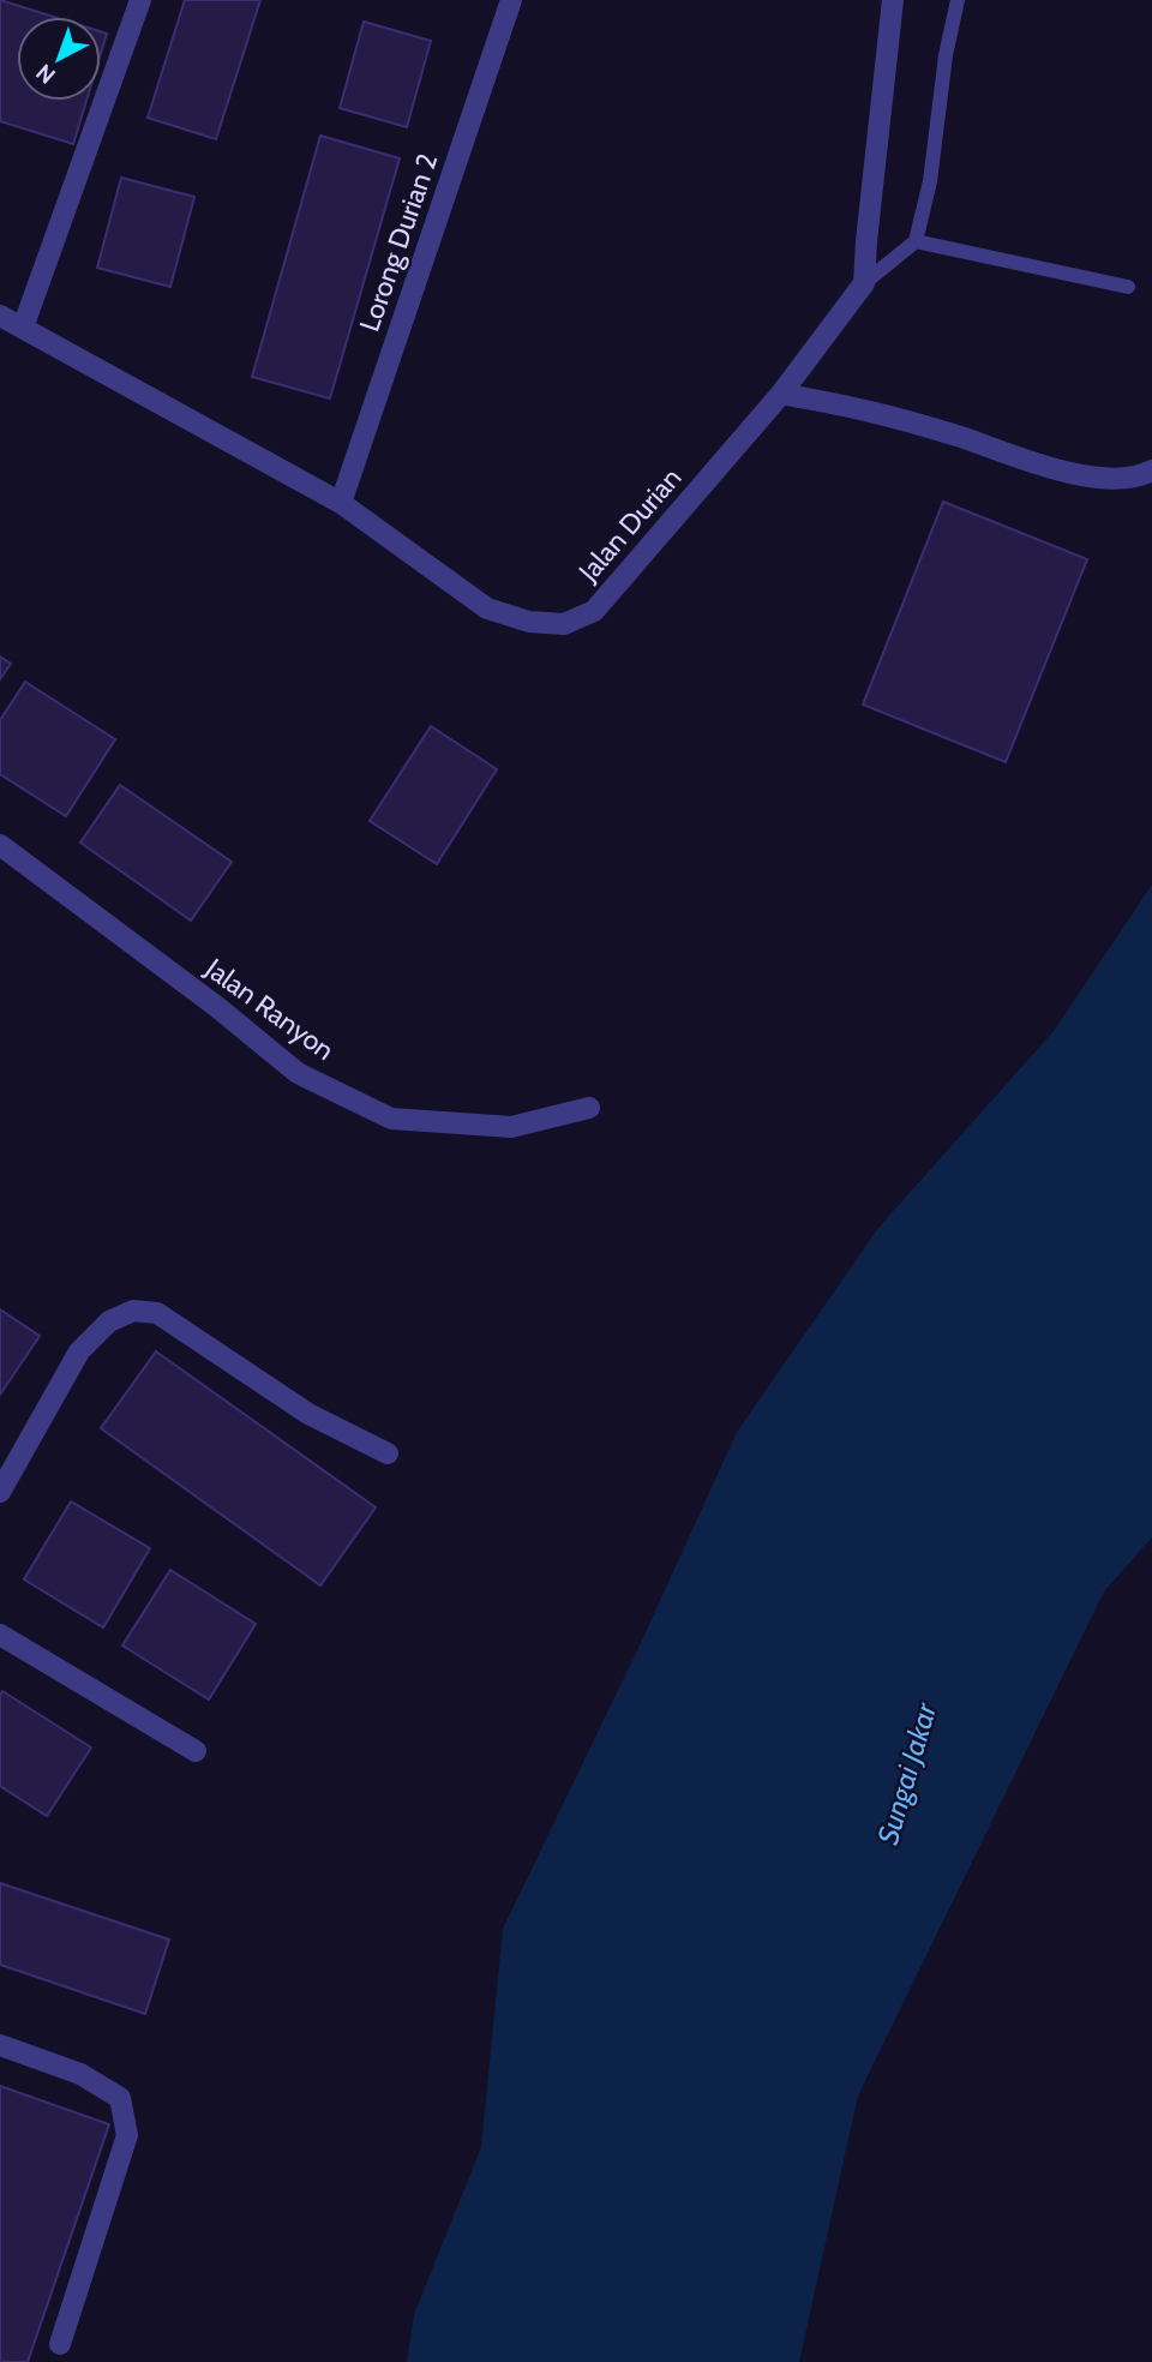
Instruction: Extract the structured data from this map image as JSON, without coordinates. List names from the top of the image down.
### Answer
{
  "streets": {
    "street": ["Lorong Durian 2", "Jalan Durian", "Jalan Ranyon"]
  },
  "crossings": [
    ["Lorong Durian 2", "Jalan Durian"]
  ],
  "water": ["Sungai Jakar"],
  "north": "bottom left"
}
